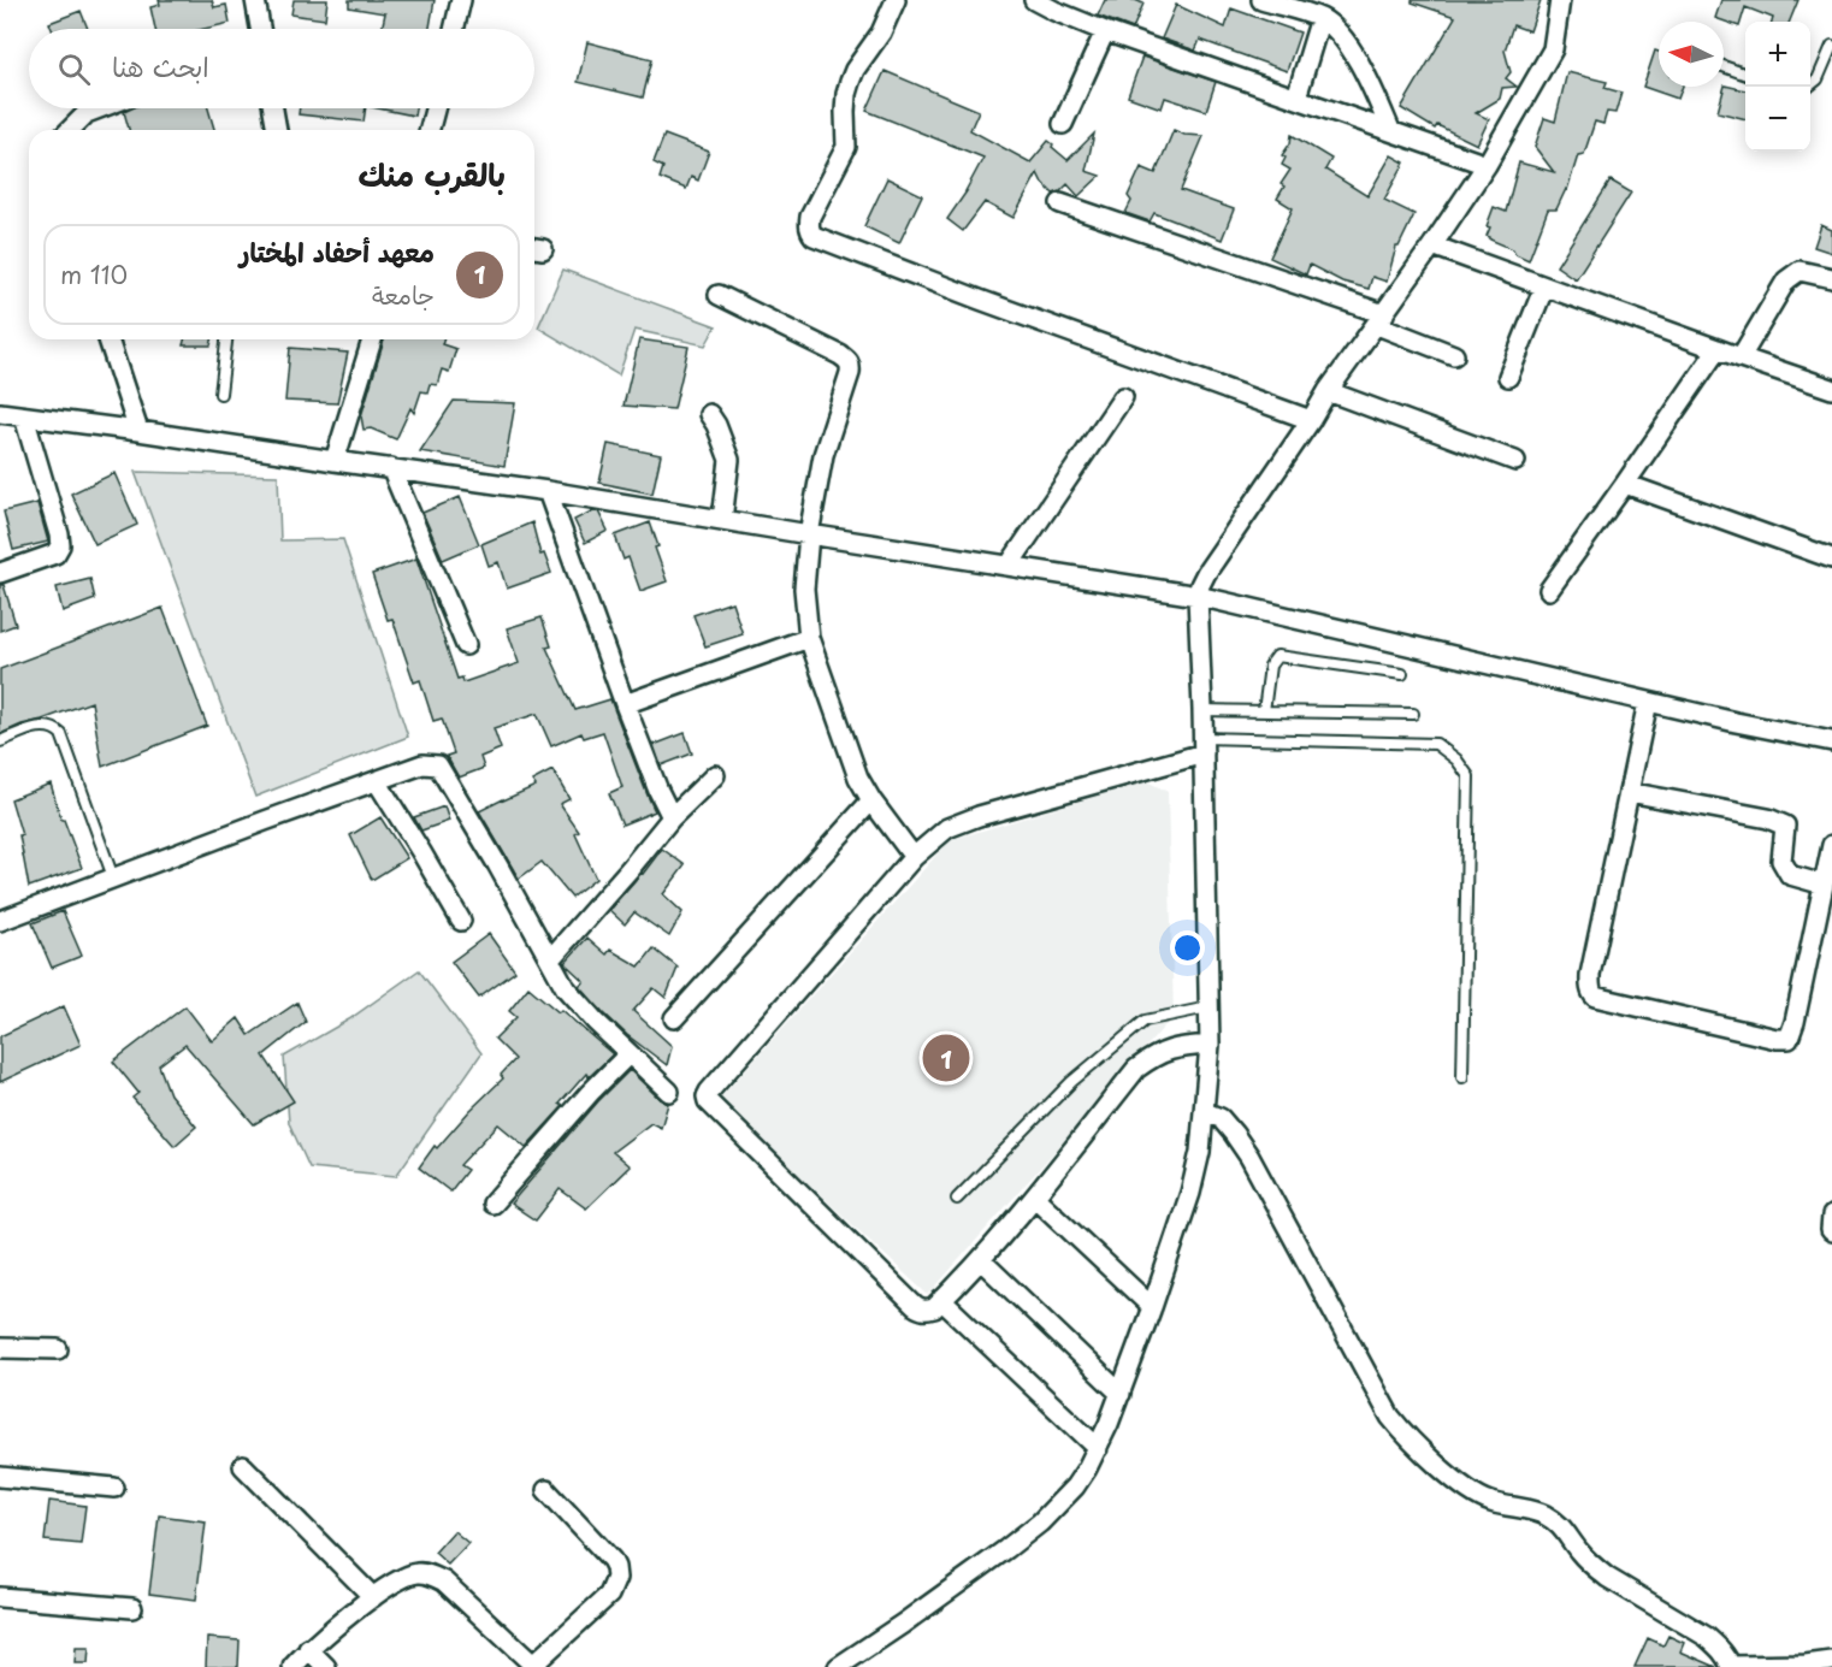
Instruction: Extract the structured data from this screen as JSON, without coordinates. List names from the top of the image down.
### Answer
{
  "north": "left",
  "page": {
    "map_buttons": ["+", "−"],
    "search": "ابحث هنا",
    "heading": "بالقرب منك",
    "list": [
      {
        "mark": "1",
        "name": "معهد أحفاد المختار",
        "note": "جامعة",
        "value": "110 m"
      }
    ],
    "pins": "1"
  }
}
